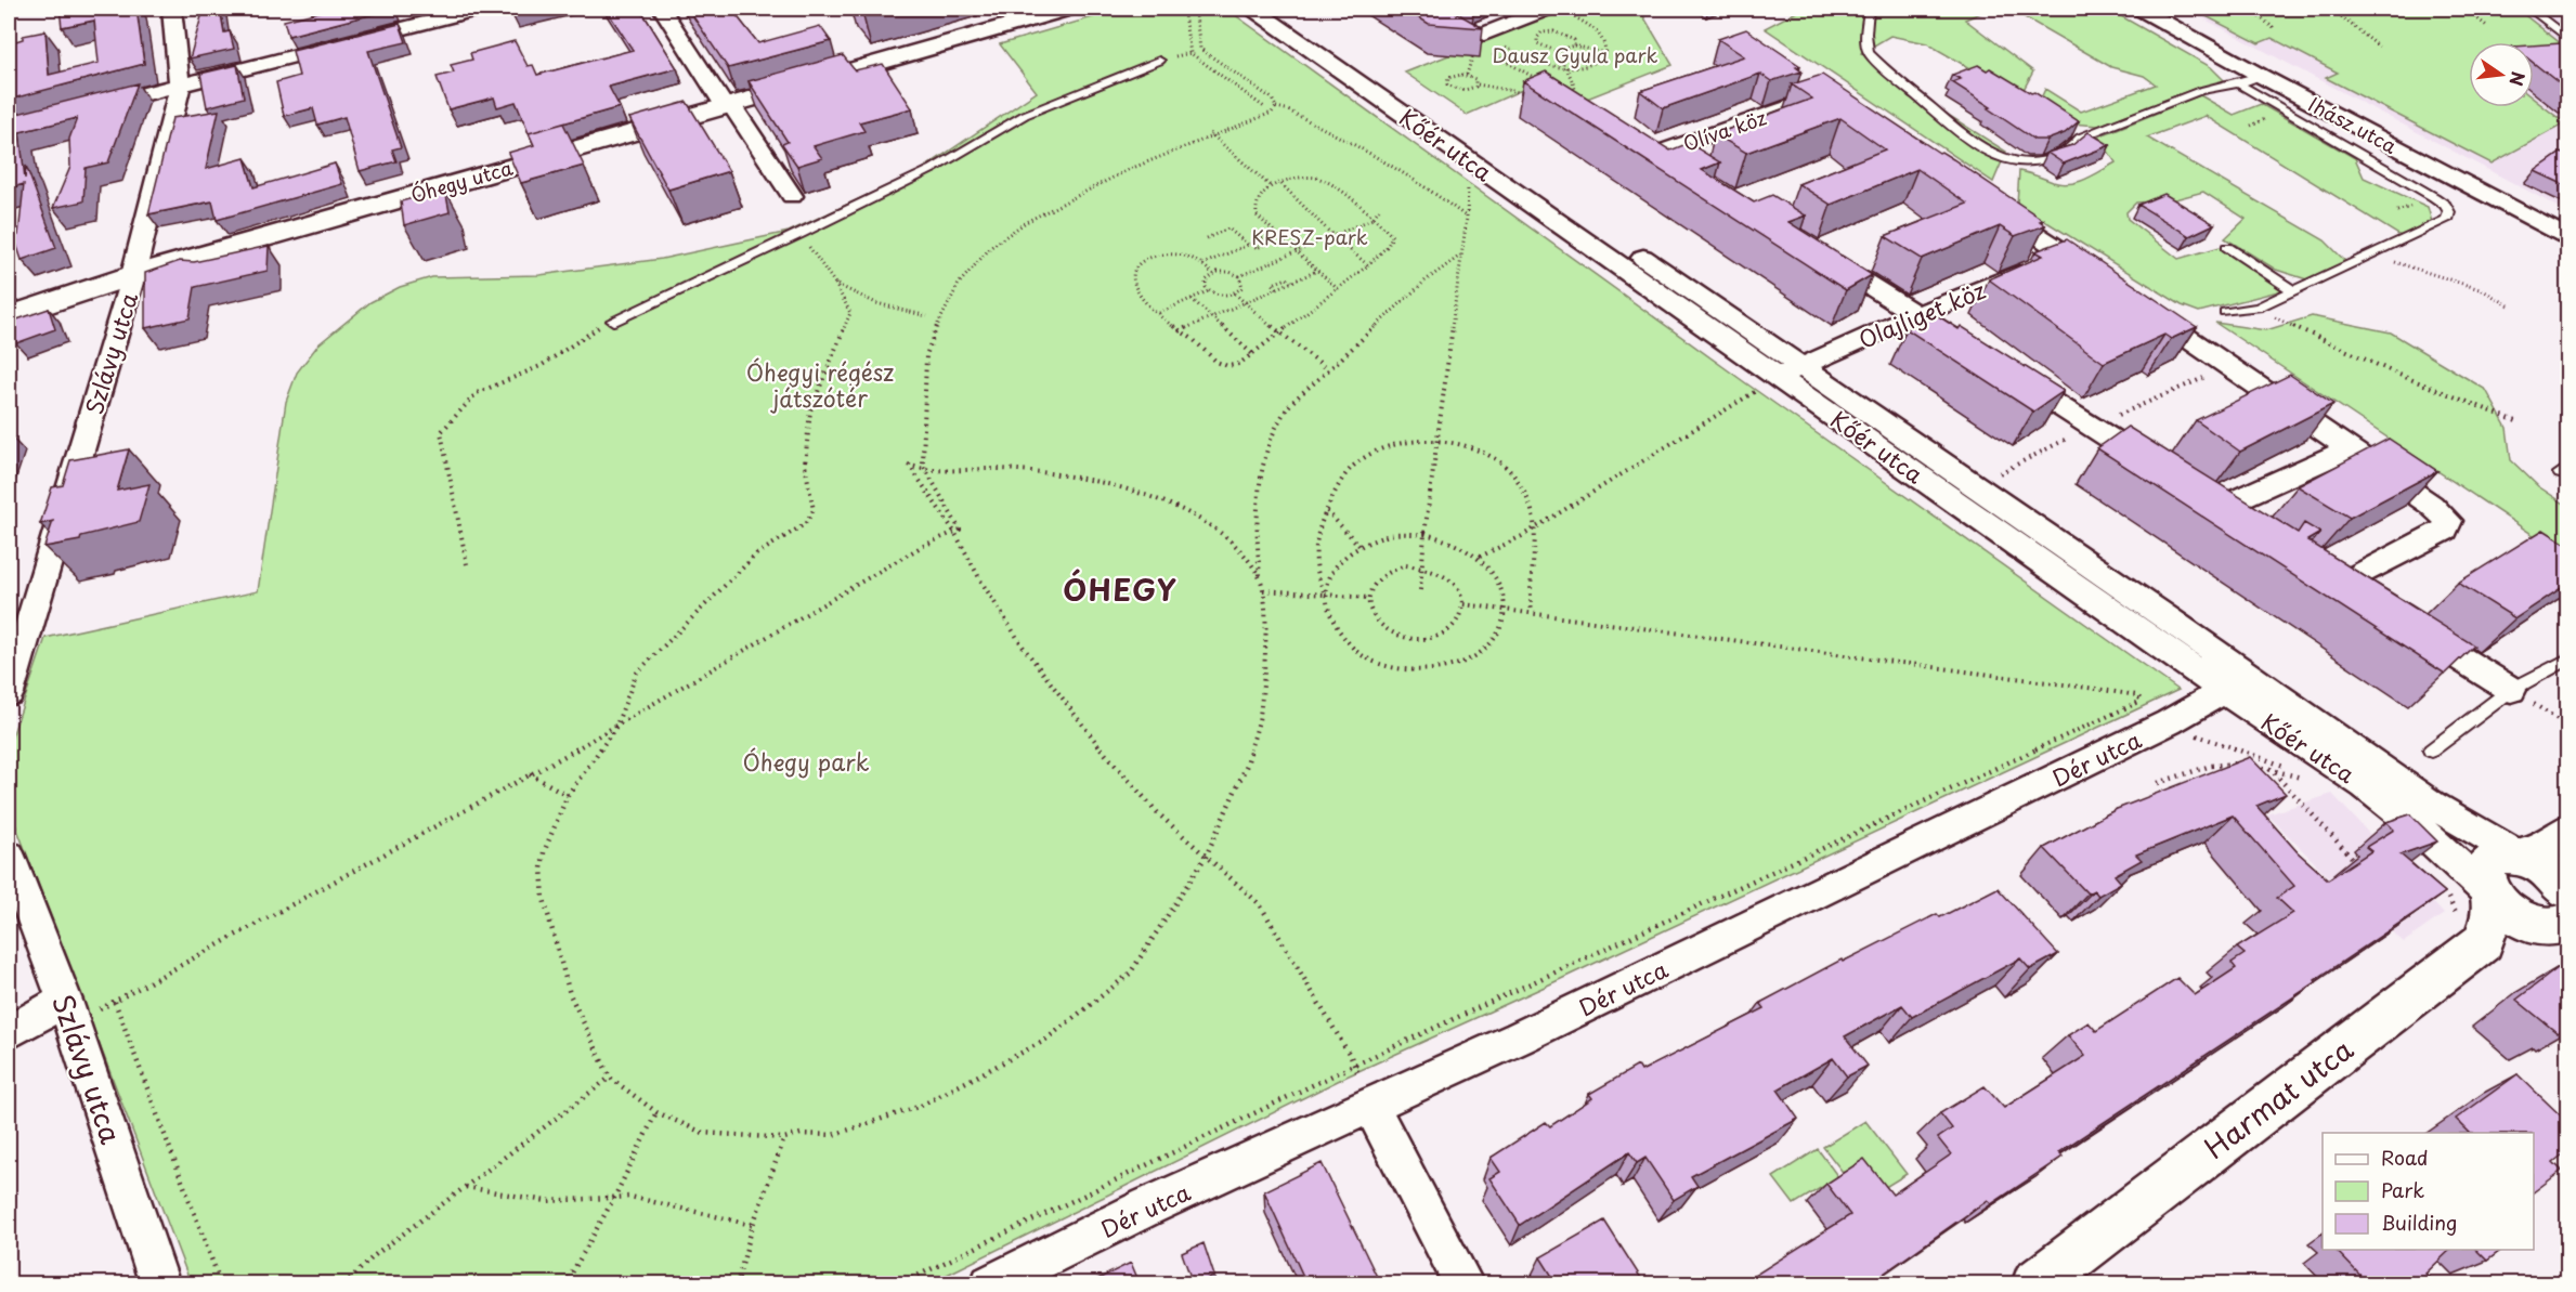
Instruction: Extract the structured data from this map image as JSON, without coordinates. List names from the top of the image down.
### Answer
{
  "streets": {
    "street": [
      "Ihász utca",
      "Olíva köz",
      "Kőér utca",
      "Óhegy utca",
      "Olajliget köz",
      "Szlávy utca",
      "Dér utca",
      "Harmat utca"
    ]
  },
  "crossings": [
    ["Kőér utca", "Olajliget köz"],
    ["Kőér utca", "Dér utca"],
    ["Kőér utca", "Harmat utca"],
    ["Óhegy utca", "Szlávy utca"]
  ],
  "districts": ["ÓHEGY"],
  "parks": [
    "Dausz Gyula park",
    "KRESZ-park",
    "Óhegyi régész játszótér",
    "Óhegy park"
  ],
  "legend": ["Road", "Park", "Building"],
  "north": "right"
}
